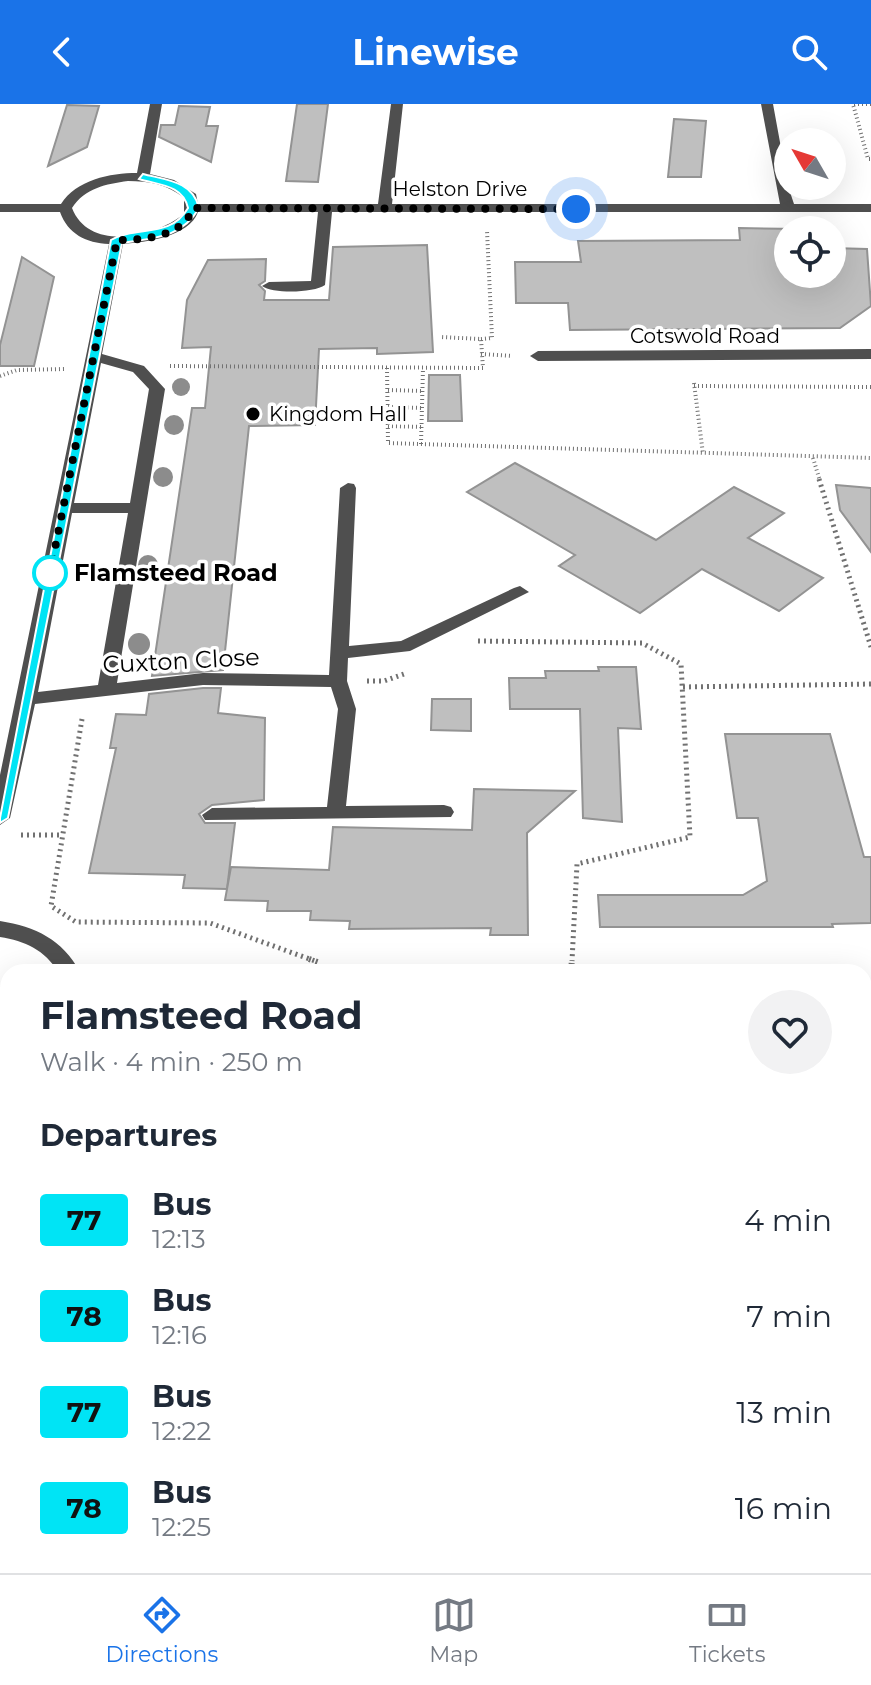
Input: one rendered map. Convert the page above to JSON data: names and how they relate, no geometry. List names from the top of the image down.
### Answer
{
  "streets": {
    "street": ["Helston Drive", "Cotswold Road", "Cuxton Close"]
  },
  "places": ["Kingdom Hall", "Flamsteed Road"],
  "lines": ["bus line 77"],
  "north": "top left",
  "page": {
    "header": "Linewise",
    "heading": [
      ["Flamsteed Road", "Walk · 4 min · 250 m"],
      "Departures"
    ],
    "list": [
      {
        "mark": "77",
        "name": "Bus",
        "note": "12:13",
        "value": "4 min"
      },
      {
        "mark": "78",
        "name": "Bus",
        "note": "12:16",
        "value": "7 min"
      },
      {
        "mark": "77",
        "name": "Bus",
        "note": "12:22",
        "value": "13 min"
      },
      {
        "mark": "78",
        "name": "Bus",
        "note": "12:25",
        "value": "16 min"
      }
    ],
    "tabs": ["Directions", "Map", "Tickets"]
  }
}
